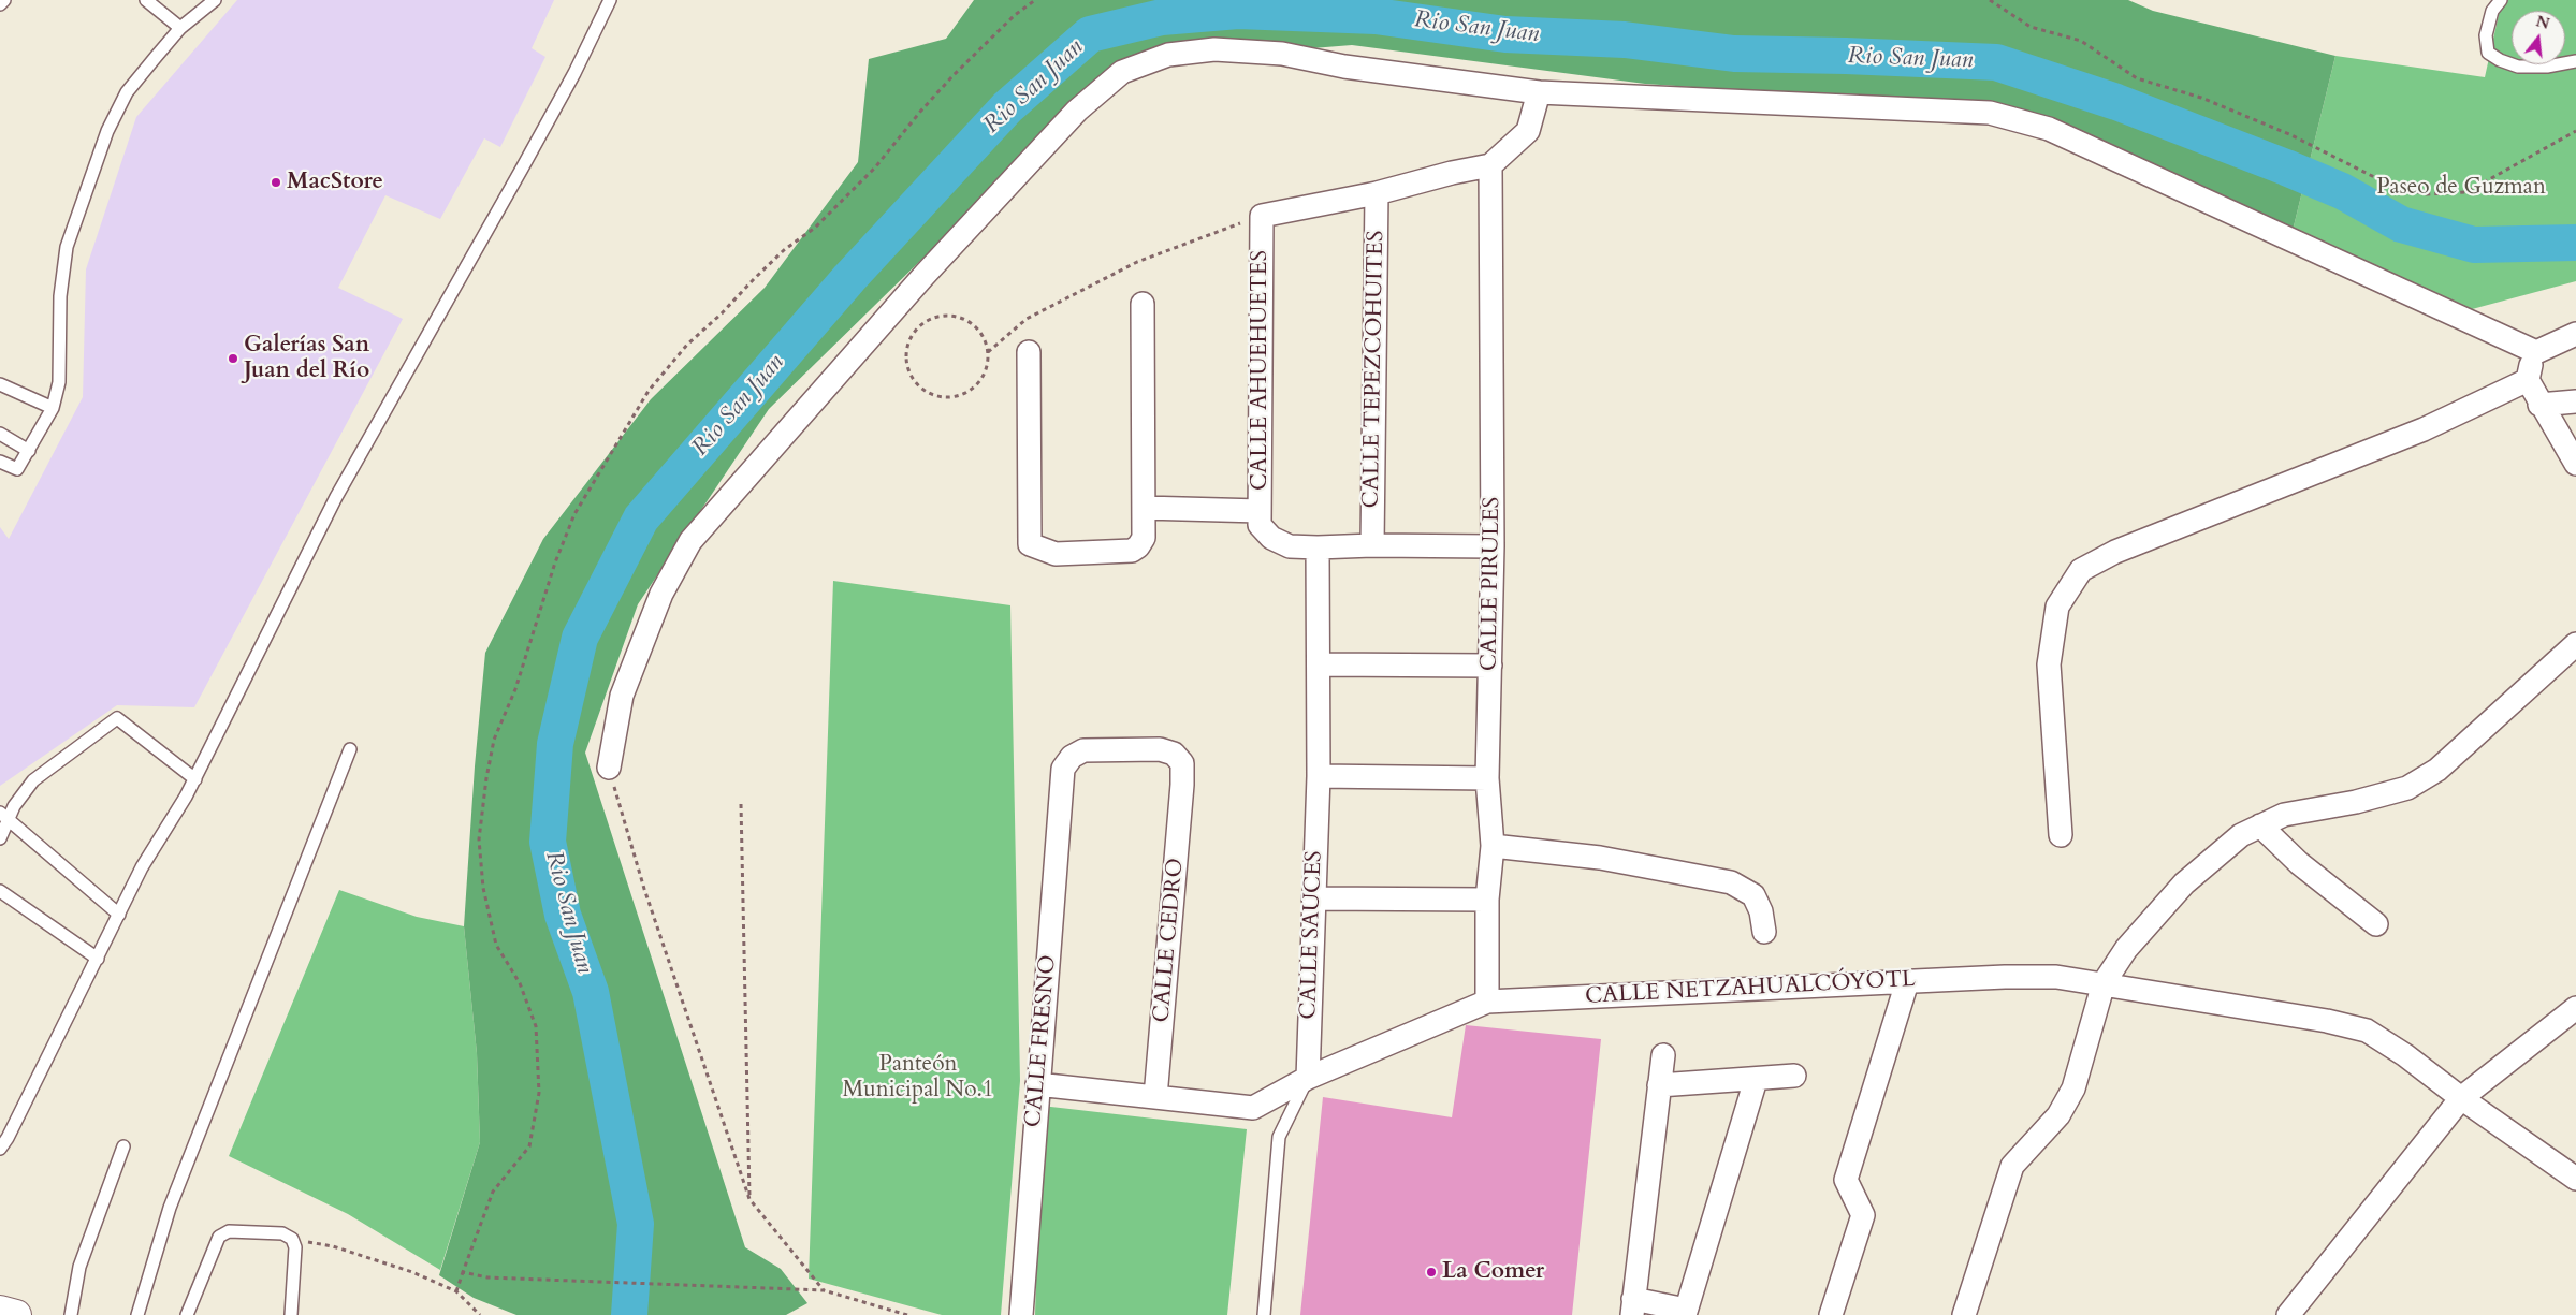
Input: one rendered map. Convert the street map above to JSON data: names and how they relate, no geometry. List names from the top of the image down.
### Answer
{
  "streets": {
    "street": [
      "CALLE TEPEZCOHUITES",
      "CALLE AHUEHUETES",
      "CALLE PIRULES",
      "CALLE SAUCES",
      "CALLE CEDRO",
      "CALLE NETZAHUALCÓYOTL",
      "CALLE FRESNO"
    ]
  },
  "crossings": [
    ["CALLE PIRULES", "CALLE NETZAHUALCÓYOTL"],
    ["CALLE SAUCES", "CALLE NETZAHUALCÓYOTL"],
    ["CALLE CEDRO", "CALLE NETZAHUALCÓYOTL"],
    ["CALLE CEDRO", "CALLE FRESNO"],
    ["CALLE NETZAHUALCÓYOTL", "CALLE FRESNO"]
  ],
  "water": ["Rio San Juan"],
  "parks": ["Paseo de Guzman", "Panteón Municipal No.1"],
  "places": ["MacStore", "Galerías San Juan del Río", "La Comer"],
  "north": "top"
}
